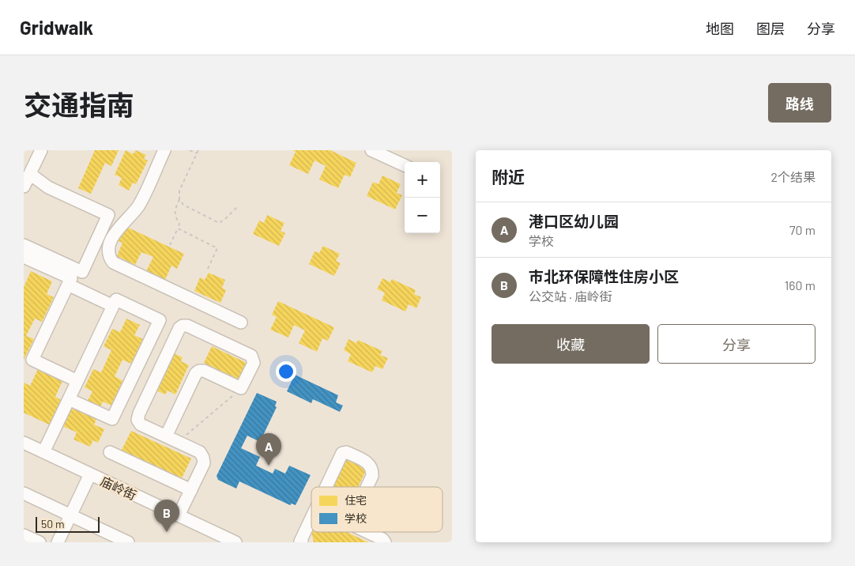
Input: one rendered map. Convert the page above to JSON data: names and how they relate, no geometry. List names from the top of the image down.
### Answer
{
  "streets": {
    "street": ["庙岭街"]
  },
  "legend": ["住宅", "学校"],
  "scale_bar": "50 m",
  "page": {
    "header": "Gridwalk",
    "nav": ["地图", "图层", "分享"],
    "title": "交通指南",
    "buttons": [
      "路线",
      ["收藏", "分享"]
    ],
    "heading": ["附近", "2个结果"],
    "map_buttons": ["+", "−"],
    "list": [
      {
        "mark": "A",
        "name": "港口区幼儿园",
        "note": "学校",
        "value": "70 m"
      },
      {
        "mark": "B",
        "name": "巿北环保障性住房小区",
        "note": "公交站 · 庙岭街",
        "value": "160 m"
      }
    ],
    "pins": ["A", "B"],
    "scale": "50 m"
  }
}
